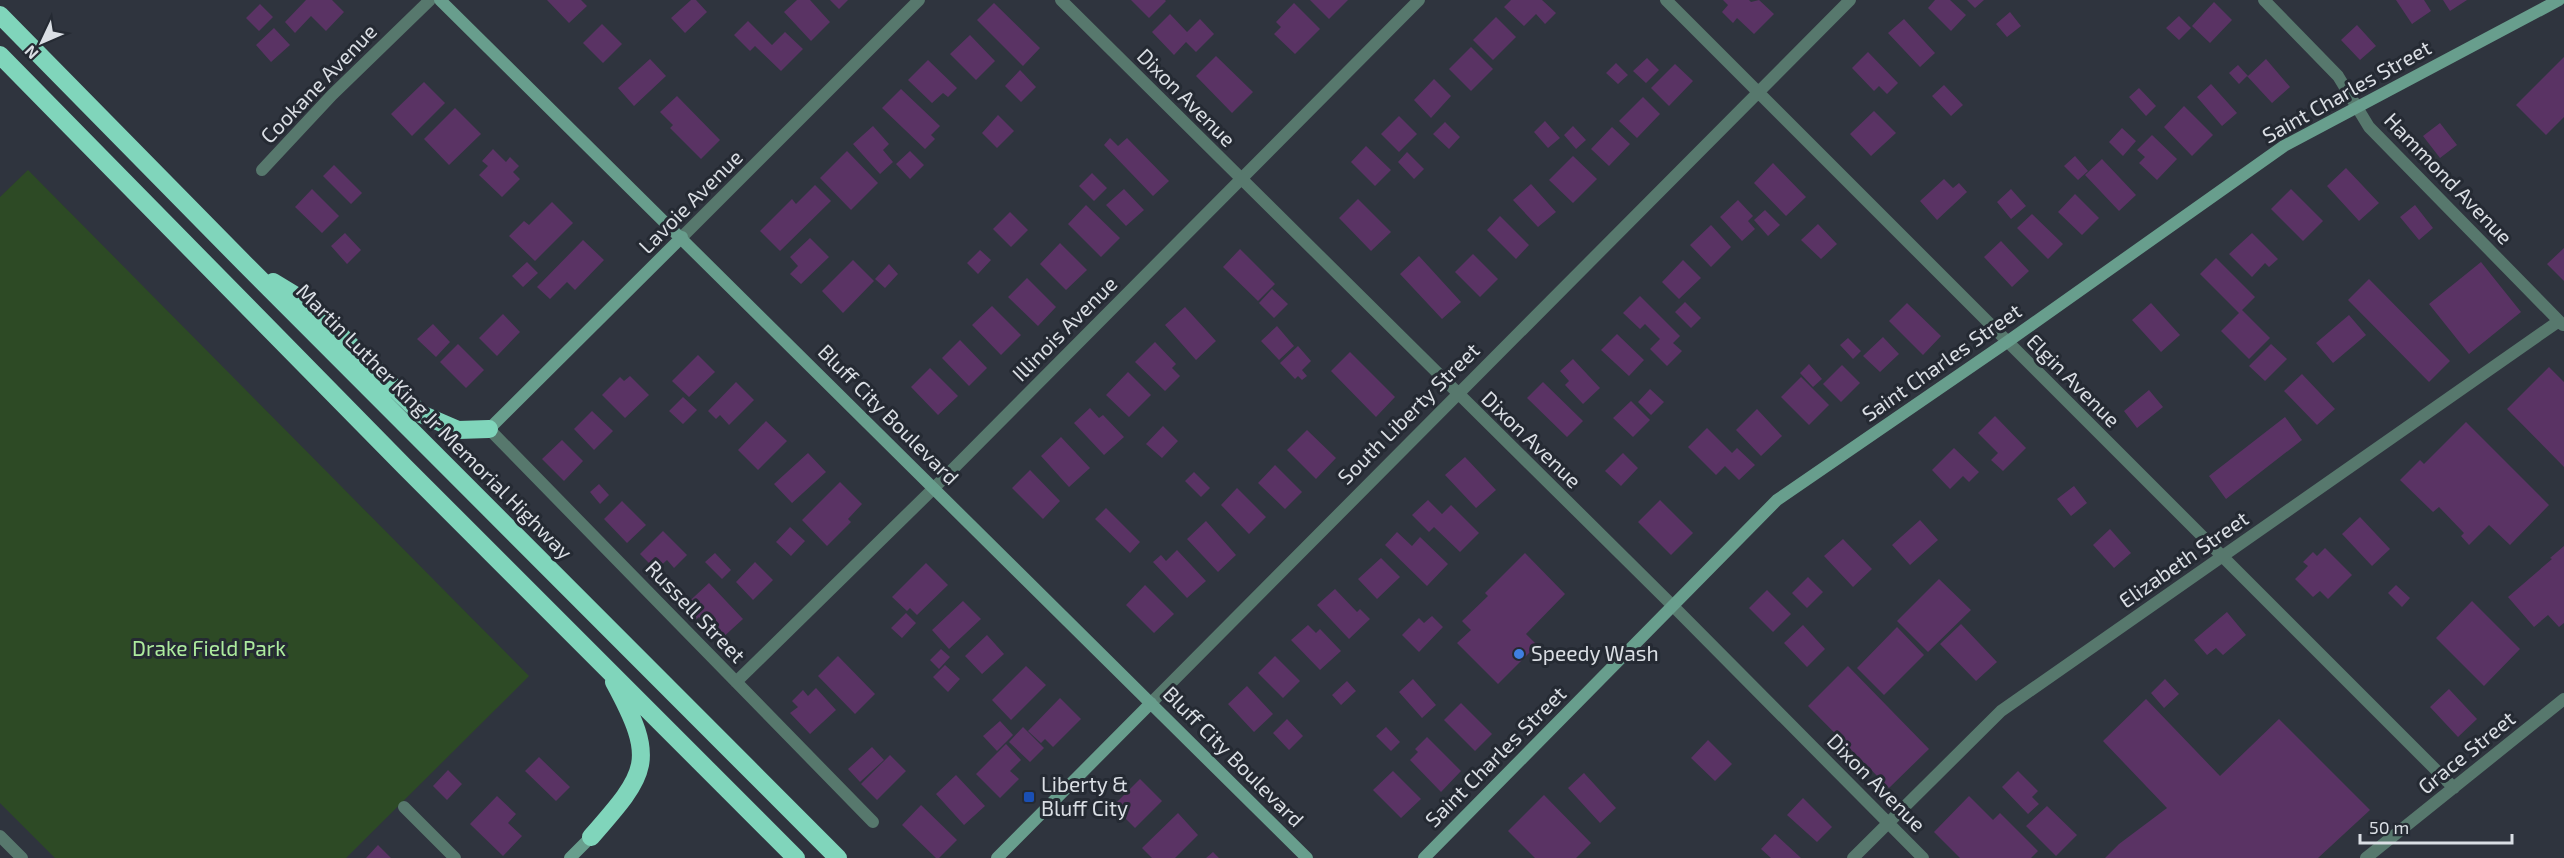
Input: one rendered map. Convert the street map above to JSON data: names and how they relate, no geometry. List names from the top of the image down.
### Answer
{
  "streets": {
    "highway": ["Martin Luther King Jr Memorial Highway"],
    "main road": [
      "Saint Charles Street",
      "Lavoie Avenue",
      "South Liberty Street",
      "Bluff City Boulevard"
    ],
    "street": [
      "Cookane Avenue",
      "Dixon Avenue",
      "Hammond Avenue",
      "Illinois Avenue",
      "Elgin Avenue",
      "Elizabeth Street",
      "Russell Street",
      "Grace Street"
    ]
  },
  "crossings": [
    ["Saint Charles Street", "Dixon Avenue"],
    ["Saint Charles Street", "Hammond Avenue"],
    ["Saint Charles Street", "Elgin Avenue"],
    ["Dixon Avenue", "Illinois Avenue"],
    ["Dixon Avenue", "South Liberty Street"],
    ["Dixon Avenue", "Elizabeth Street"],
    ["Hammond Avenue", "Elizabeth Street"],
    ["Lavoie Avenue", "Bluff City Boulevard"],
    ["Lavoie Avenue", "Russell Street"],
    ["Illinois Avenue", "Bluff City Boulevard"],
    ["Illinois Avenue", "Russell Street"],
    ["Elgin Avenue", "South Liberty Street"],
    ["Elgin Avenue", "Elizabeth Street"],
    ["Elgin Avenue", "Grace Street"],
    ["South Liberty Street", "Bluff City Boulevard"]
  ],
  "parks": ["Drake Field Park"],
  "places": {
    "other": ["Speedy Wash"],
    "transit": ["Liberty & Bluff City"]
  },
  "scale_bar": "50 m",
  "north": "bottom left"
}
